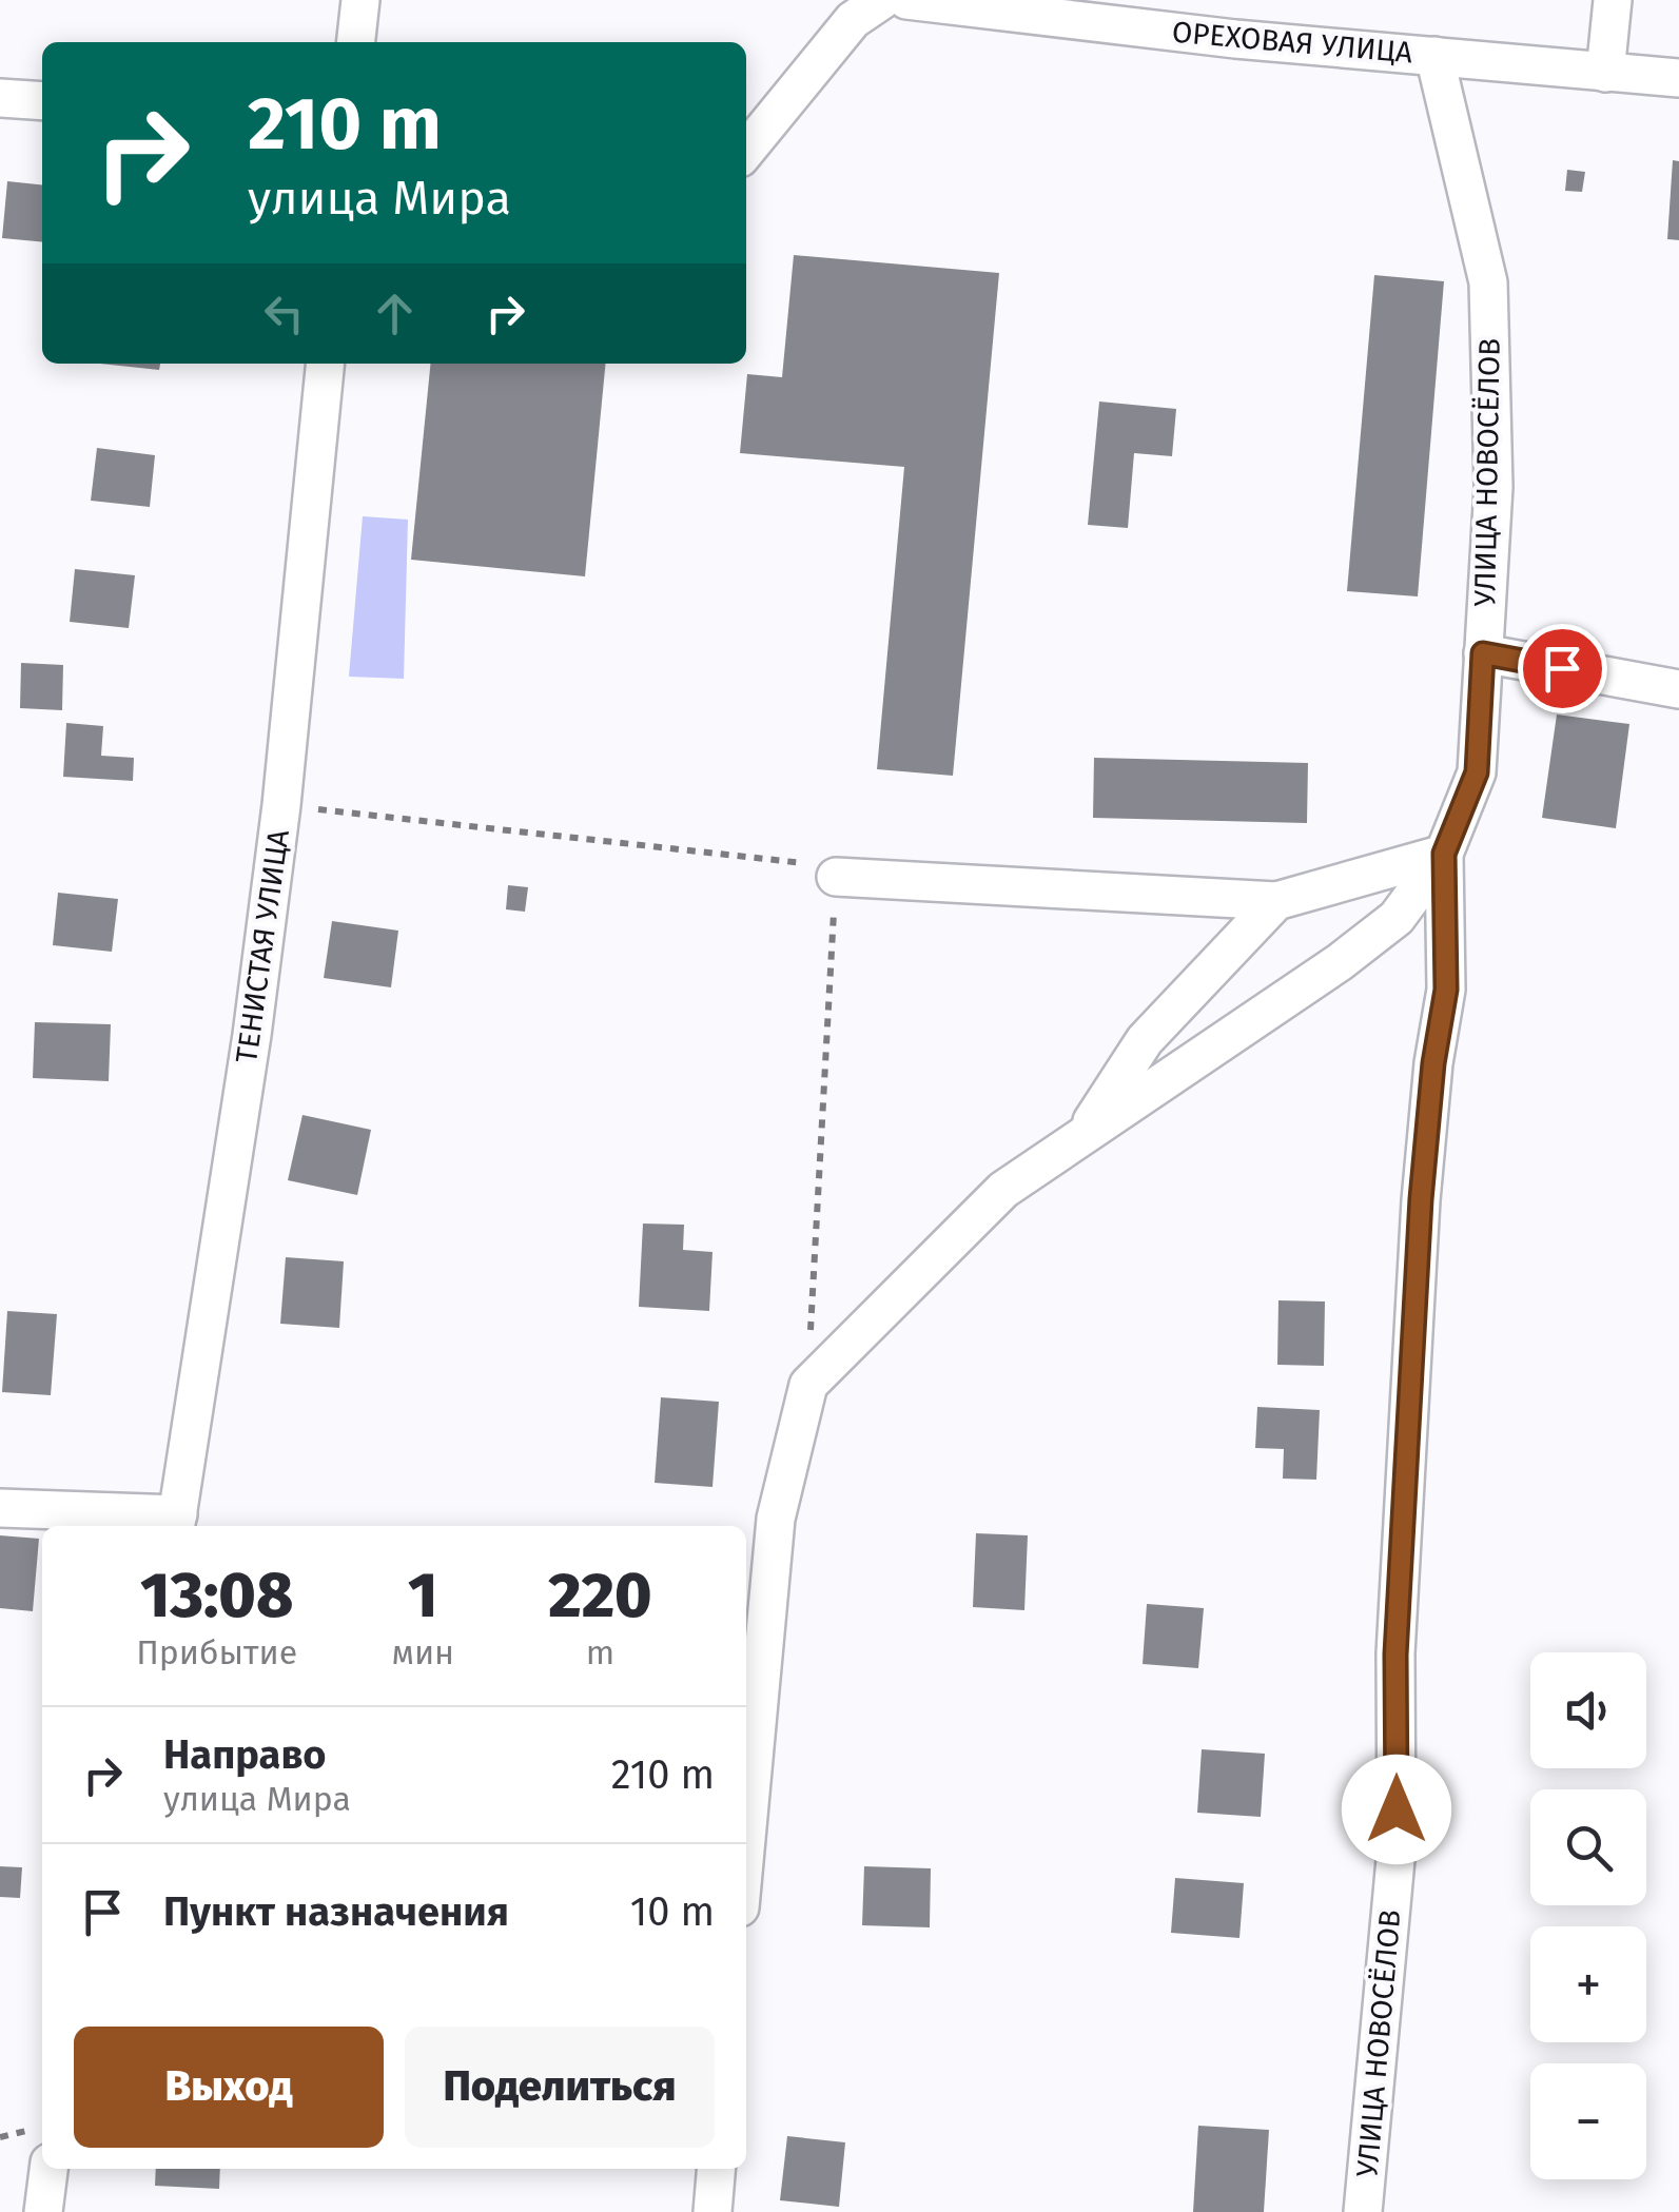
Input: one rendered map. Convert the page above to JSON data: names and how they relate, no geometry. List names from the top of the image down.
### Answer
{
  "streets": {
    "street": ["ОРЕХОВАЯ УЛИЦА", "УЛИЦА НОВОСЁЛОВ", "ТЕНИСТАЯ УЛИЦА"]
  },
  "crossings": [
    ["ОРЕХОВАЯ УЛИЦА", "УЛИЦА НОВОСЁЛОВ"]
  ],
  "page": {
    "turn": ["210 m", "улица Мира"],
    "eta": [
      "13:08",
      "Прибытие",
      "1",
      "мин",
      "220",
      "m"
    ],
    "map_buttons": ["+", "−"],
    "list": [
      {
        "name": "Направо",
        "note": "улица Мира",
        "value": "210 m"
      },
      {
        "name": "Пункт назначения",
        "value": "10 m"
      }
    ],
    "buttons": ["Выход", "Поделиться"]
  }
}
